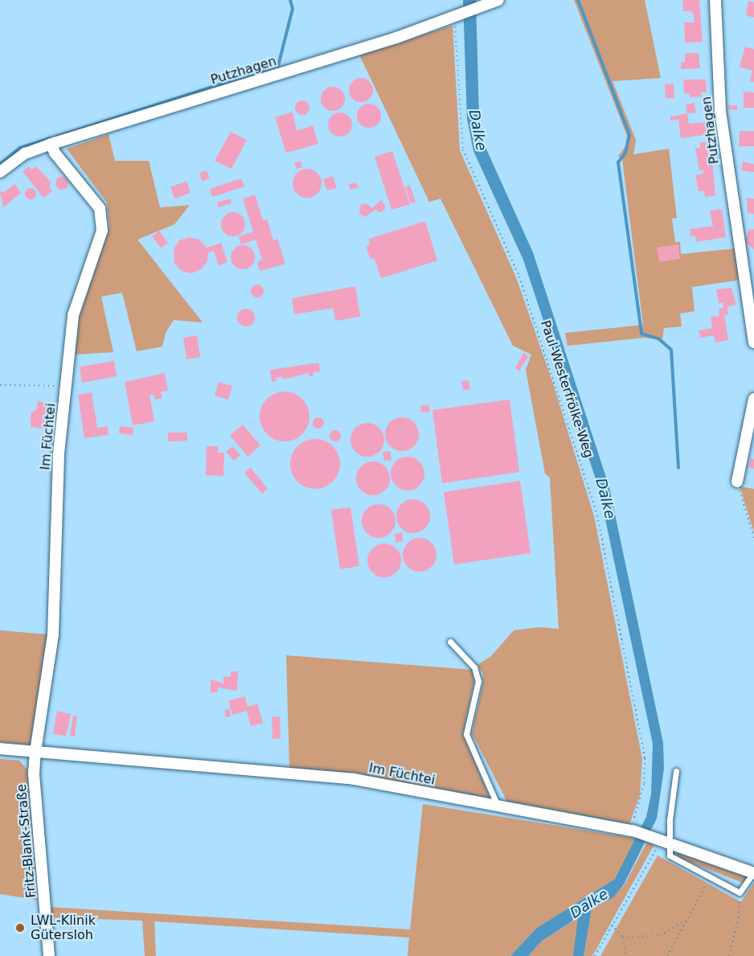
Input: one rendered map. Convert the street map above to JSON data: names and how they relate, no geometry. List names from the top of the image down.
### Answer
{
  "streets": {
    "street": ["Putzhagen", "Im Füchtei", "Fritz-Blank-Straße"],
    "path": ["Paul-Westerfrölke-Weg"]
  },
  "crossings": [
    ["Putzhagen", "Paul-Westerfrölke-Weg"],
    ["Putzhagen", "Im Füchtei"],
    ["Paul-Westerfrölke-Weg", "Im Füchtei"],
    ["Im Füchtei", "Fritz-Blank-Straße"]
  ],
  "water": ["Dalke"],
  "places": ["LWL-Klinik Gütersloh"]
}
